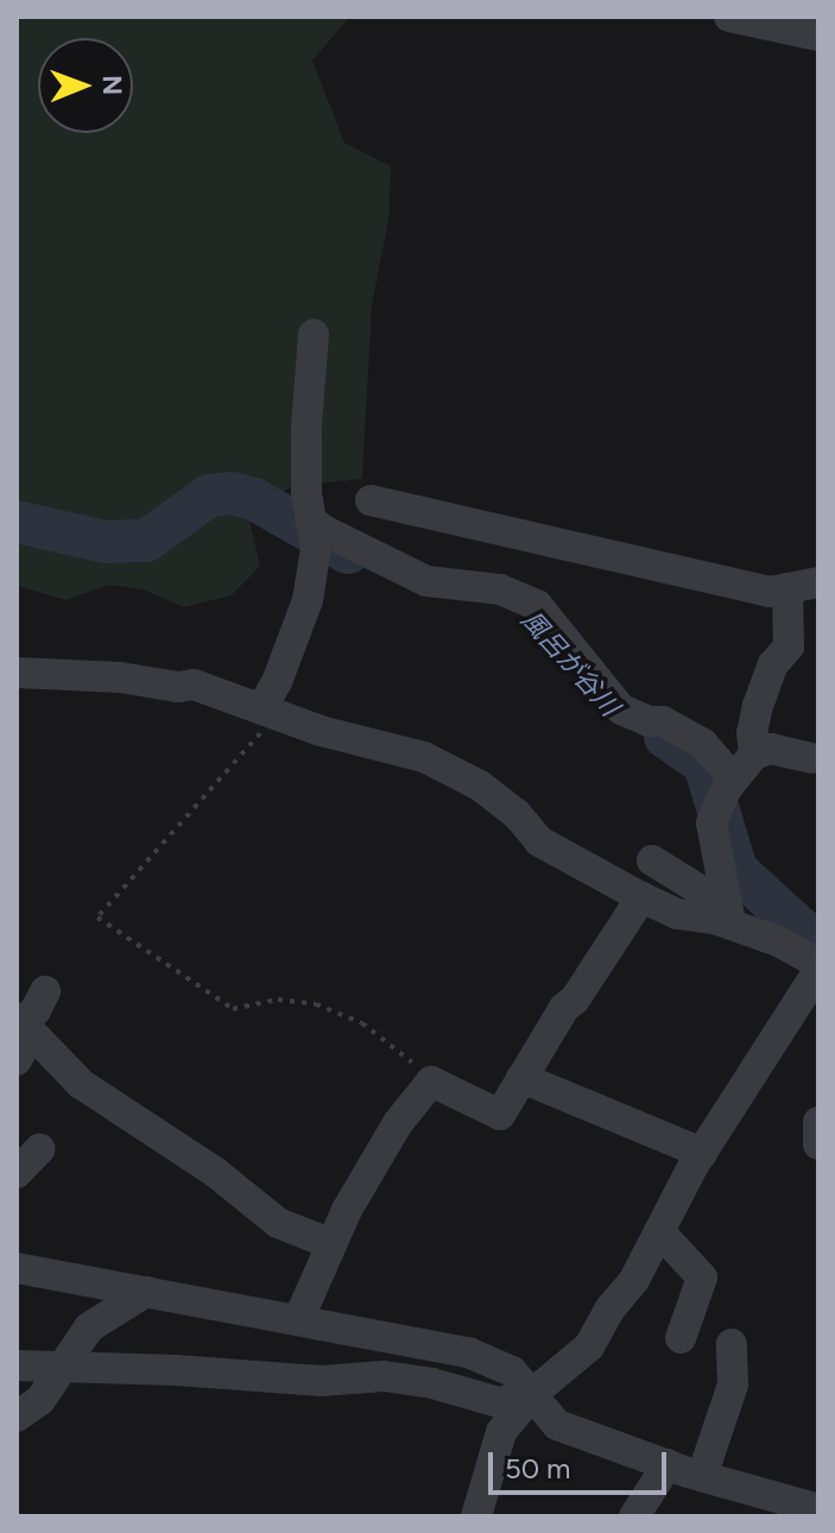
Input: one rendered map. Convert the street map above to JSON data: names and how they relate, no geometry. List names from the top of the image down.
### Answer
{
  "water": ["風呂が谷川"],
  "scale_bar": "50 m",
  "north": "right"
}
